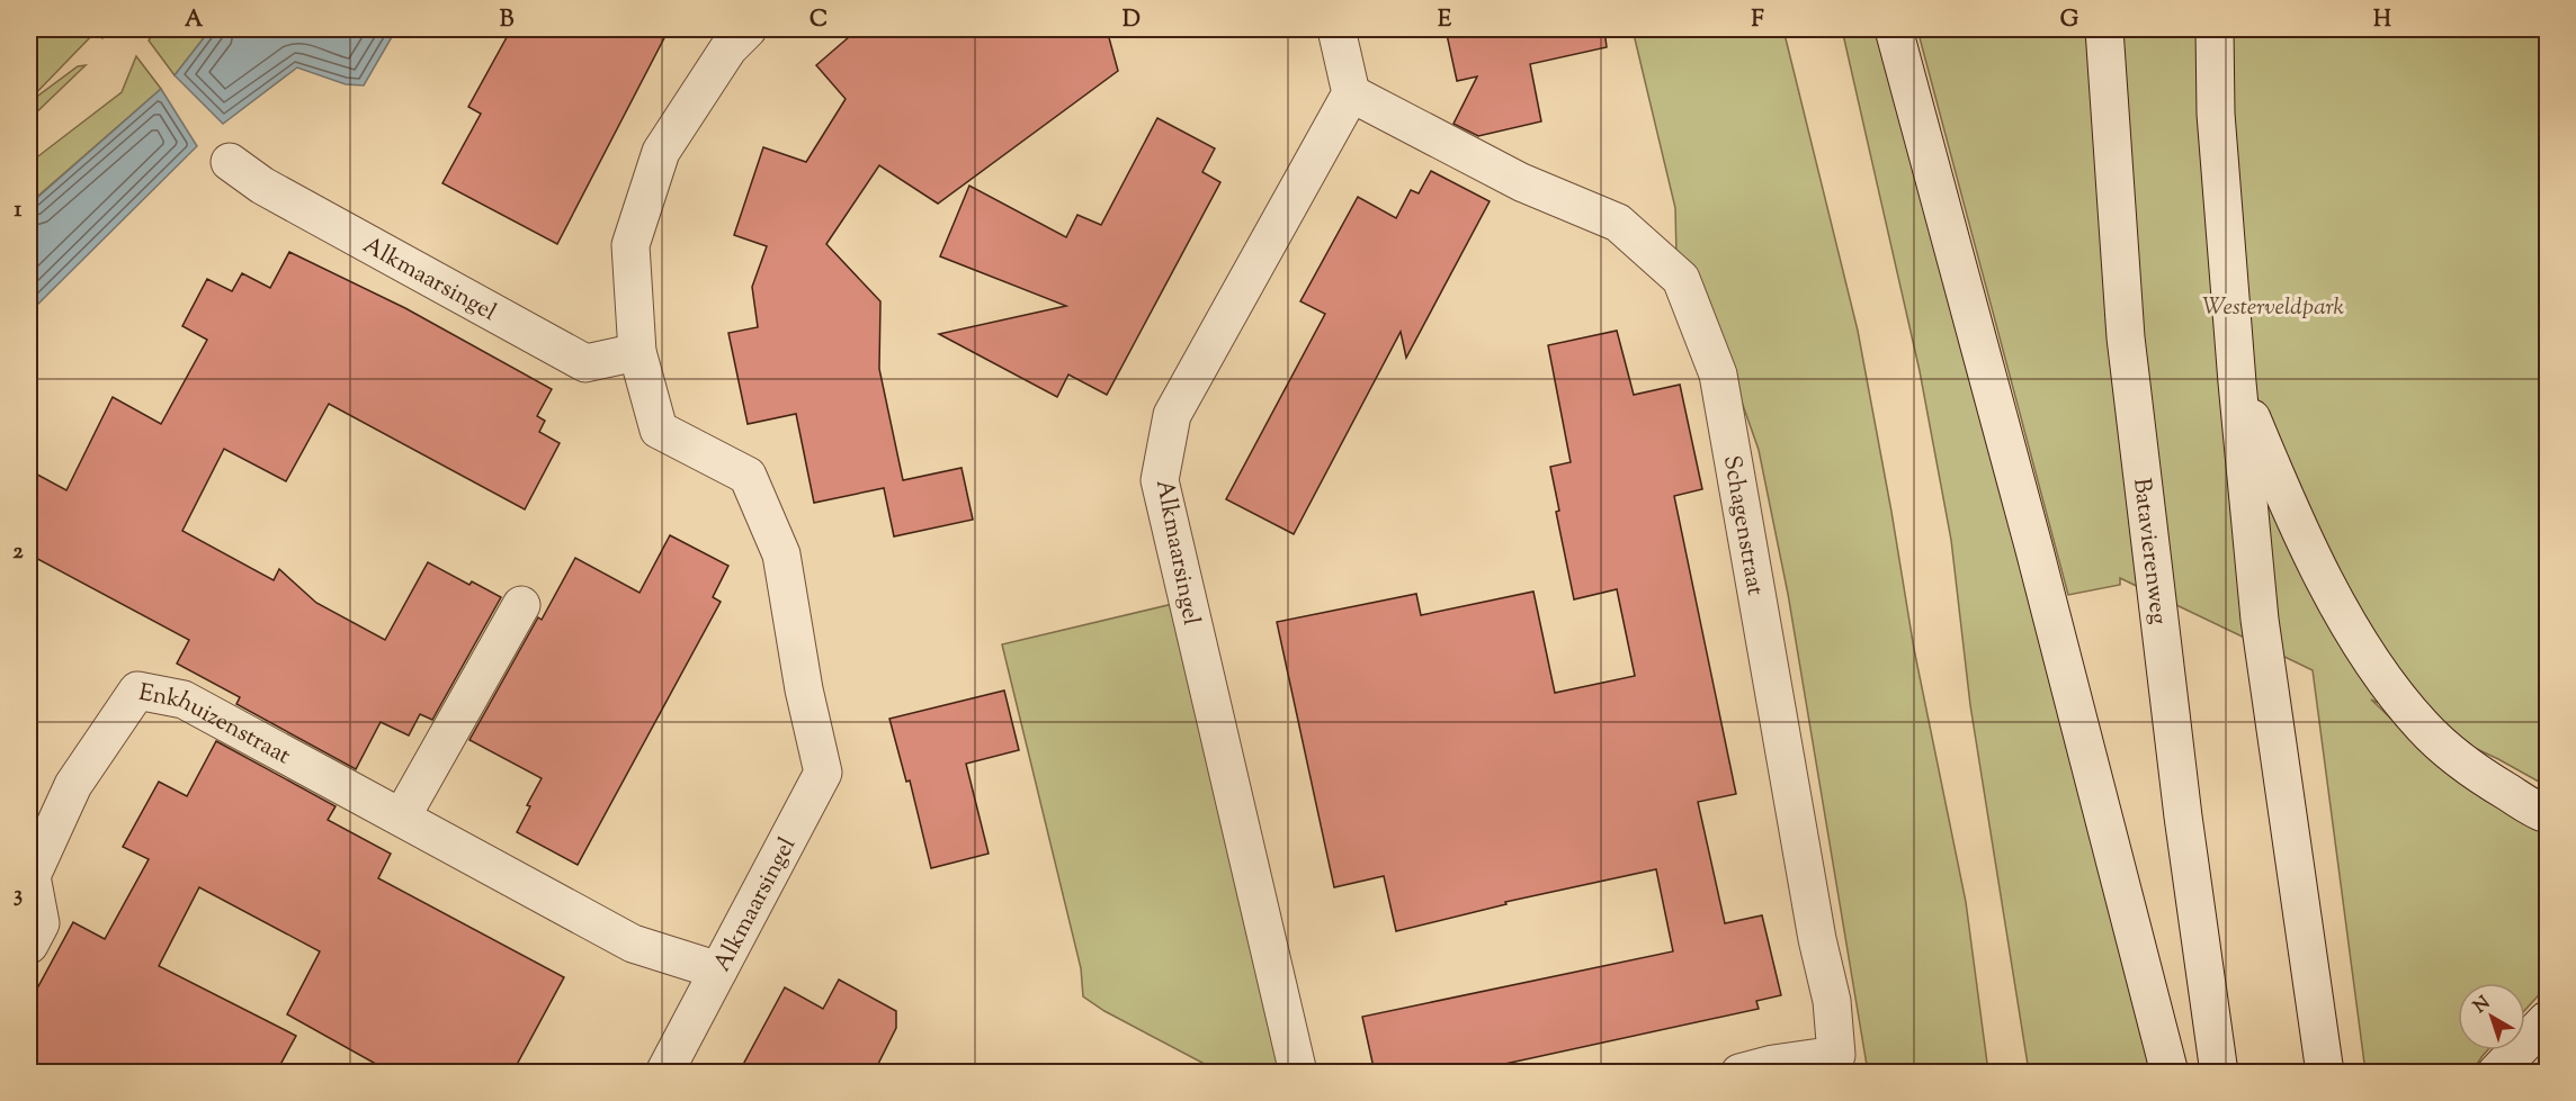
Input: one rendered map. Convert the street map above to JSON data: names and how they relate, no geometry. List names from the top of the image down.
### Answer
{
  "streets": {
    "street": [
      "Alkmaarsingel",
      "Schagenstraat",
      "Batavierenweg",
      "Enkhuizenstraat"
    ]
  },
  "crossings": [
    ["Alkmaarsingel", "Schagenstraat"],
    ["Alkmaarsingel", "Enkhuizenstraat"]
  ],
  "parks": ["Westerveldpark"],
  "north": "top left",
  "grid": {
    "columns": [
      "A",
      "B",
      "C",
      "D",
      "E",
      "F",
      "G",
      "H"
    ],
    "rows": ["1", "2", "3"]
  }
}
